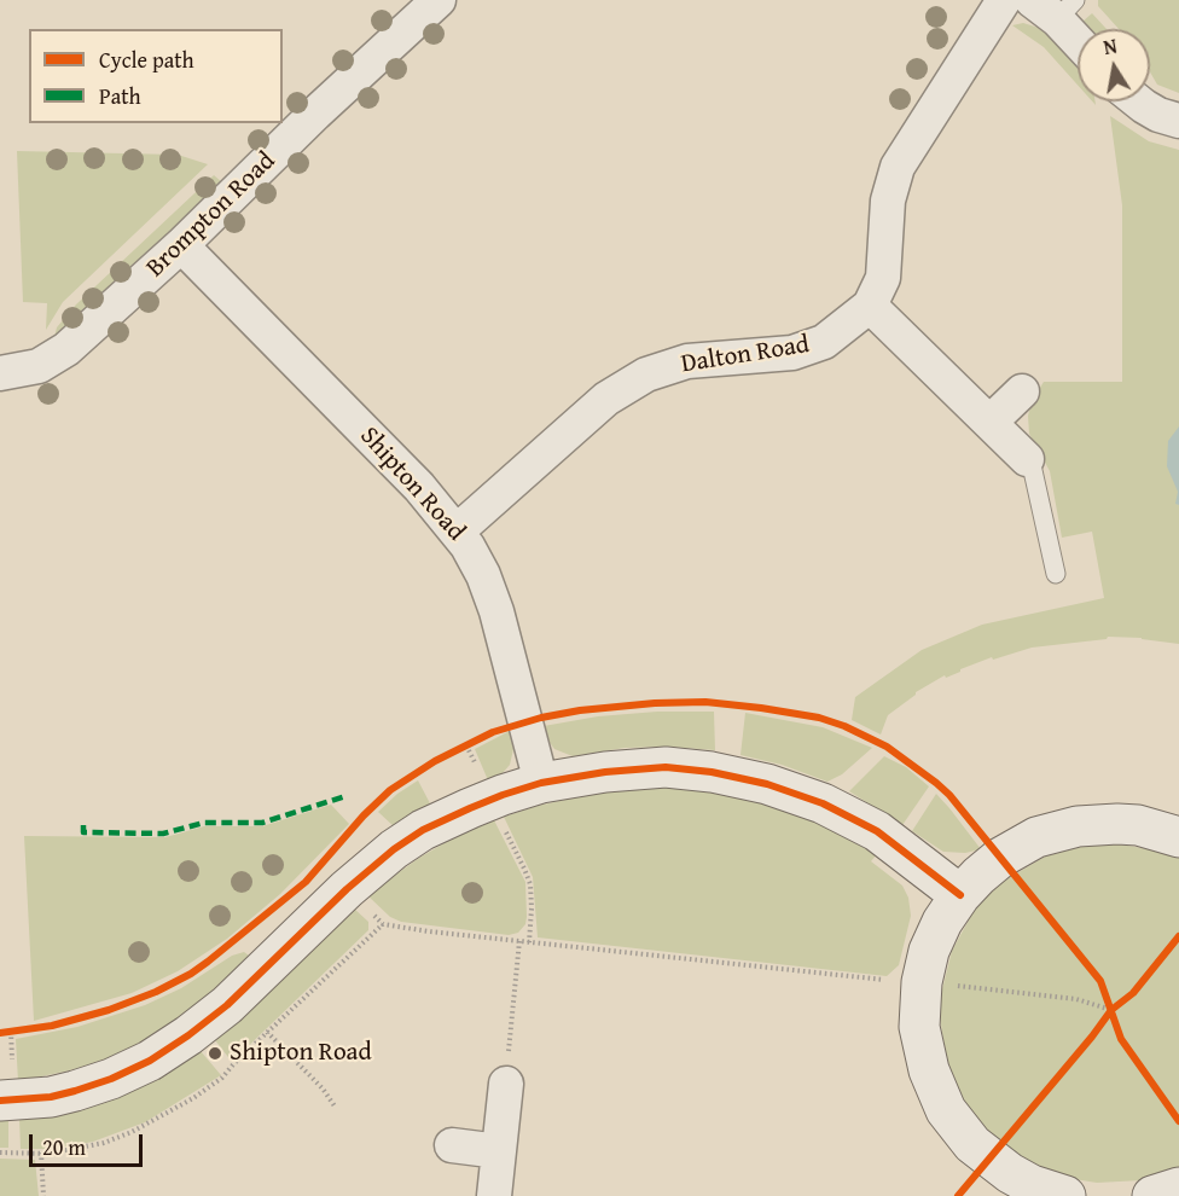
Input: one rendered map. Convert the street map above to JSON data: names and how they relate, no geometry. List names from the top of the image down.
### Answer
{
  "streets": {
    "street": ["Brompton Road", "Dalton Road", "Shipton Road"]
  },
  "crossings": [
    ["Brompton Road", "Shipton Road"],
    ["Dalton Road", "Shipton Road"]
  ],
  "places": ["Shipton Road"],
  "legend": ["Cycle path", "Path"],
  "scale_bar": "20 m",
  "north": "top"
}
